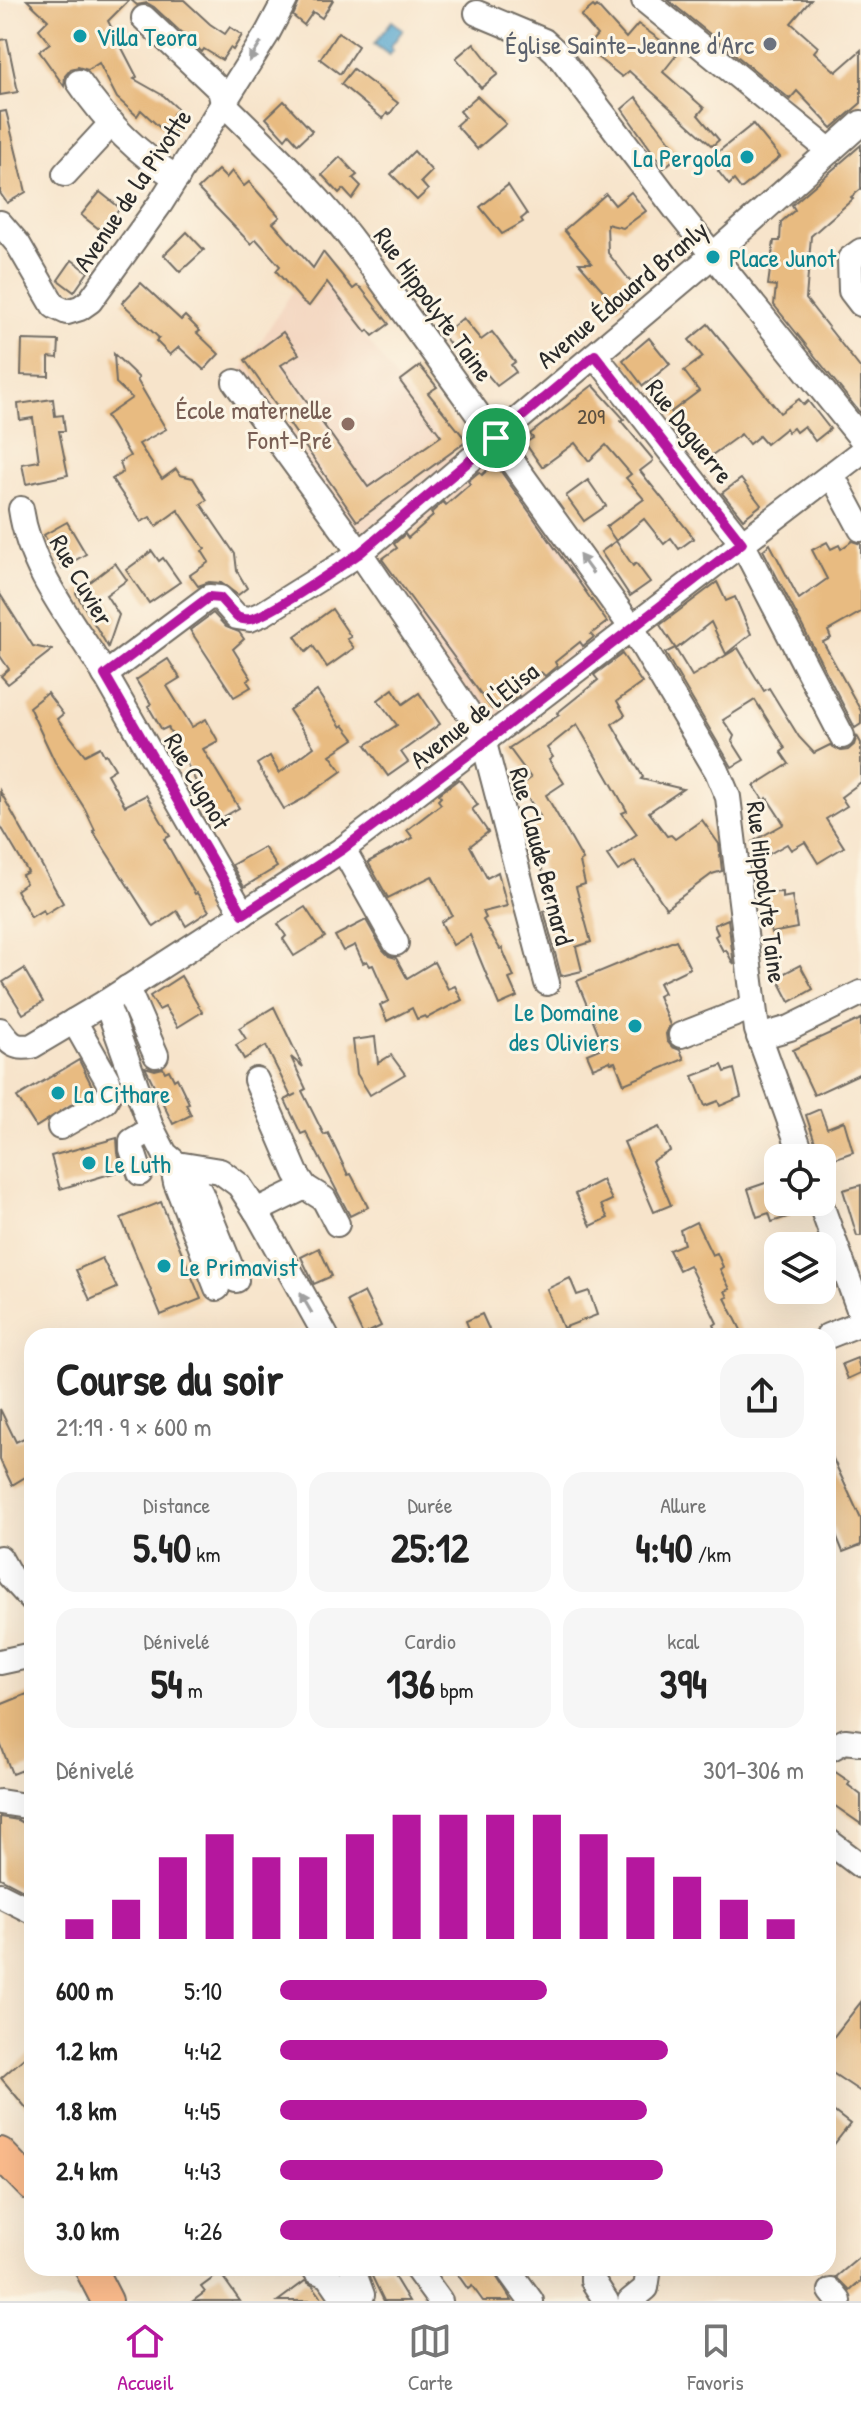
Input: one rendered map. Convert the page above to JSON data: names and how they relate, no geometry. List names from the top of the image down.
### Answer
{
  "streets": {
    "street": [
      "Avenue de la Pivotte",
      "Avenue Édouard Branly",
      "Rue Hippolyte Taine",
      "Rue Daguerre",
      "Rue Cuvier",
      "Avenue de l'Elisa",
      "Rue Cugnot",
      "Rue Claude Bernard"
    ]
  },
  "crossings": [
    ["Avenue de la Pivotte", "Rue Hippolyte Taine"],
    ["Avenue Édouard Branly", "Rue Hippolyte Taine"],
    ["Avenue Édouard Branly", "Rue Daguerre"],
    ["Avenue Édouard Branly", "Rue Cuvier"],
    ["Avenue Édouard Branly", "Rue Cugnot"],
    ["Avenue Édouard Branly", "Rue Claude Bernard"],
    ["Rue Hippolyte Taine", "Avenue de l'Elisa"],
    ["Rue Daguerre", "Avenue de l'Elisa"],
    ["Rue Cuvier", "Rue Cugnot"],
    ["Avenue de l'Elisa", "Rue Cugnot"],
    ["Avenue de l'Elisa", "Rue Claude Bernard"]
  ],
  "places": [
    "Villa Teora",
    "Église Sainte-Jeanne d'Arc",
    "La Pergola",
    "Place Junot",
    "École maternelle Font-Pré",
    "Le Domaine des Oliviers",
    "La Cithare",
    "Le Luth",
    "Le Primavist"
  ],
  "house_numbers": ["209"],
  "page": {
    "heading": ["Course du soir", "21:19 · 9 × 600 m"],
    "stats": [
      ["Distance", "5.40 km"],
      ["Durée", "25:12"],
      ["Allure", "4:40 /km"],
      ["Dénivelé", "54 m"],
      ["Cardio", "136 bpm"],
      ["kcal", "394"]
    ],
    "chart": ["Dénivelé", "301–306 m"],
    "list": [
      {
        "name": "600 m",
        "note": "5:10"
      },
      {
        "name": "1.2 km",
        "note": "4:42"
      },
      {
        "name": "1.8 km",
        "note": "4:45"
      },
      {
        "name": "2.4 km",
        "note": "4:43"
      },
      {
        "name": "3.0 km",
        "note": "4:26"
      }
    ],
    "tabs": ["Accueil", "Carte", "Favoris"]
  }
}
